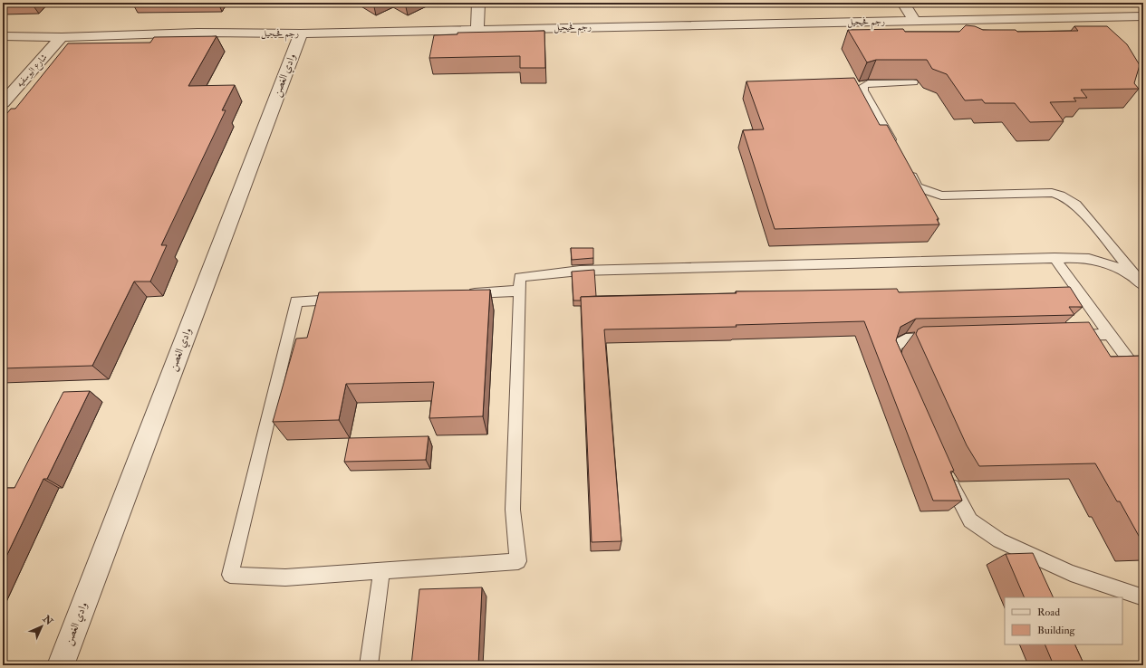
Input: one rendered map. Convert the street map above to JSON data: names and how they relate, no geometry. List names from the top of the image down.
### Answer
{
  "streets": {
    "street": ["رجم فحيحيل", "شارع اليوسفيه", "وادي الغصن"]
  },
  "crossings": [
    ["رجم فحيحيل", "شارع اليوسفيه"],
    ["رجم فحيحيل", "وادي الغصن"]
  ],
  "legend": ["Road", "Building"],
  "north": "top right"
}
